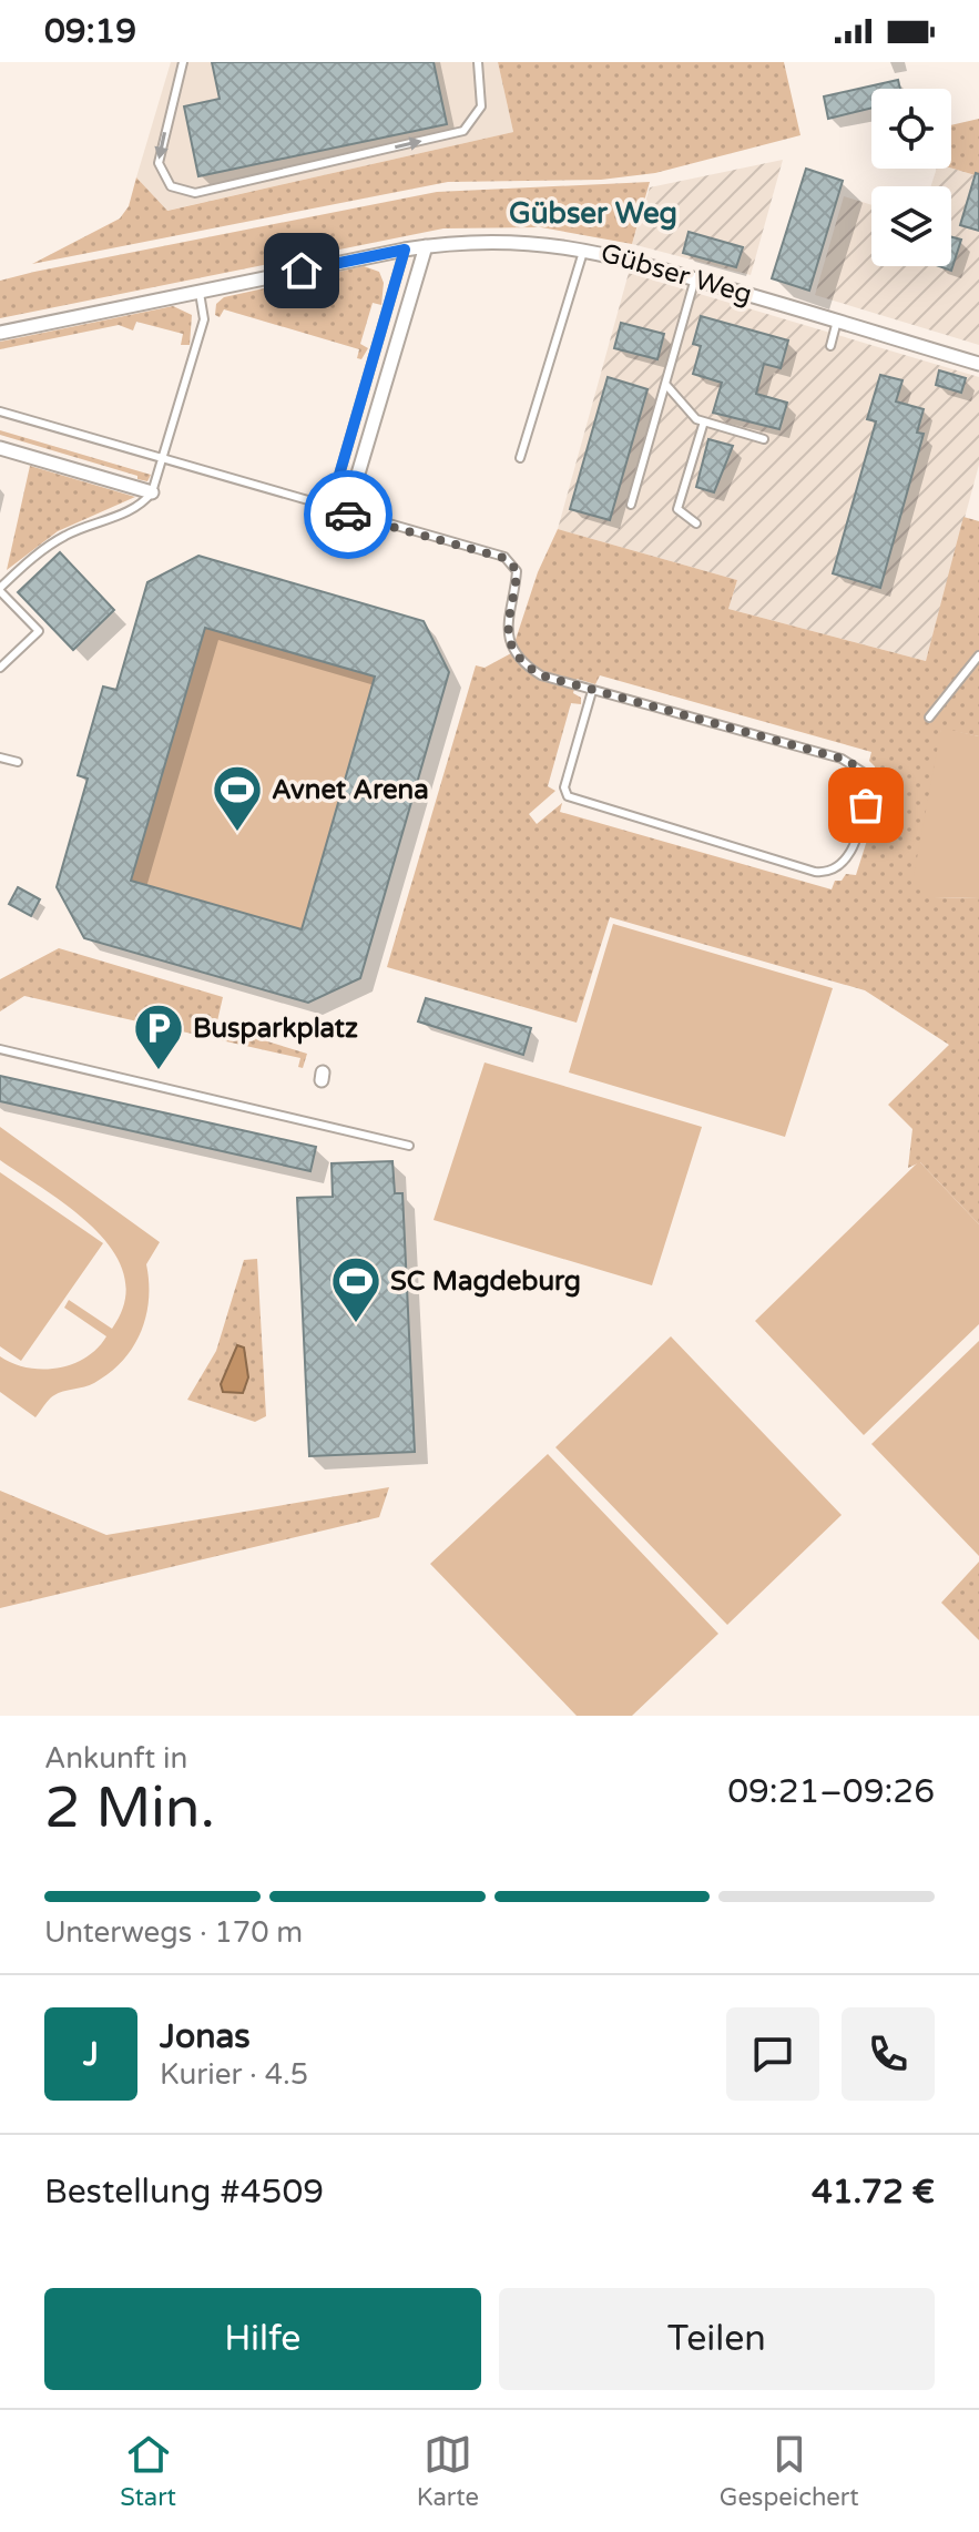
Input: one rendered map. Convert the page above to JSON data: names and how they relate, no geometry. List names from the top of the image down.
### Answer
{
  "streets": {
    "street": ["Gübser Weg"]
  },
  "districts": ["Gübser Weg"],
  "places": {
    "sports": ["Avnet Arena", "SC Magdeburg"],
    "parking": ["Busparkplatz"]
  },
  "page": {
    "status": "09:19",
    "heading": ["2 Min.", "Ankunft in", "09:21–09:26"],
    "panel": [
      "Jonas",
      "Kurier · 4.5",
      "Bestellung #4509",
      "41.72 €"
    ],
    "bar": "Unterwegs · 170 m",
    "round": "J",
    "buttons": ["Hilfe", "Teilen"],
    "tabs": ["Start", "Karte", "Gespeichert"]
  }
}
